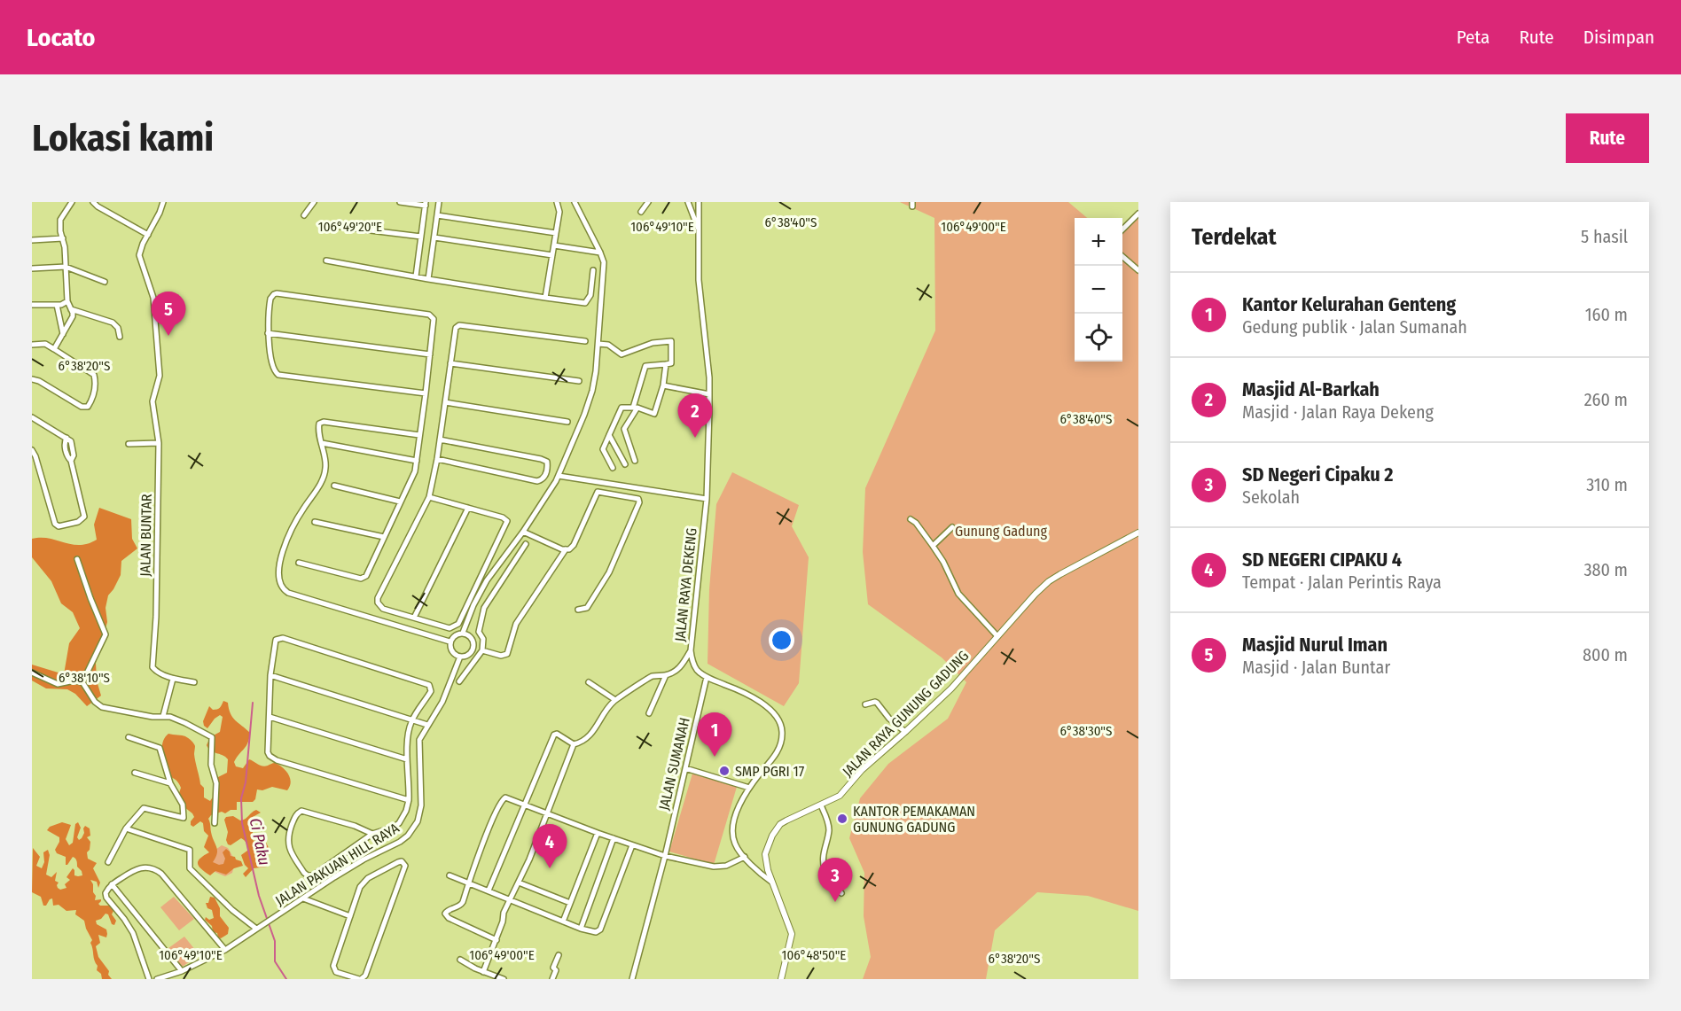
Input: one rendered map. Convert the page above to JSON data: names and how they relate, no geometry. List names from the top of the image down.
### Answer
{
  "streets": {
    "street": [
      "JALAN BUNTAR",
      "JALAN RAYA DEKENG",
      "JALAN RAYA GUNUNG GADUNG",
      "JALAN SUMANAH",
      "JALAN PAKUAN HILL RAYA"
    ]
  },
  "crossings": [
    ["JALAN RAYA DEKENG", "JALAN SUMANAH"]
  ],
  "water": ["Ci Paku"],
  "parks": ["Gunung Gadung"],
  "places": ["SMP PGRI 17", "KANTOR PEMAKAMAN GUNUNG GADUNG"],
  "page": {
    "header": "Locato",
    "nav": ["Peta", "Rute", "Disimpan"],
    "buttons": "Rute",
    "title": "Lokasi kami",
    "heading": ["Terdekat", "5 hasil"],
    "map_buttons": ["+", "−"],
    "list": [
      {
        "mark": "1",
        "name": "Kantor Kelurahan Genteng",
        "note": "Gedung publik · Jalan Sumanah",
        "value": "160 m"
      },
      {
        "mark": "2",
        "name": "Masjid Al-Barkah",
        "note": "Masjid · Jalan Raya Dekeng",
        "value": "260 m"
      },
      {
        "mark": "3",
        "name": "SD Negeri Cipaku 2",
        "note": "Sekolah",
        "value": "310 m"
      },
      {
        "mark": "4",
        "name": "SD NEGERI CIPAKU 4",
        "note": "Tempat · Jalan Perintis Raya",
        "value": "380 m"
      },
      {
        "mark": "5",
        "name": "Masjid Nurul Iman",
        "note": "Masjid · Jalan Buntar",
        "value": "800 m"
      }
    ],
    "pins": [
      "5",
      "2",
      "1",
      "4",
      "3"
    ]
  },
  "coordinates": [
    "6°38'40\"S",
    "106°49'20\"E",
    "106°49'10\"E",
    "106°49'00\"E",
    "6°38'20\"S",
    "6°38'10\"S",
    "6°38'30\"S",
    "106°48'50\"E"
  ]
}
